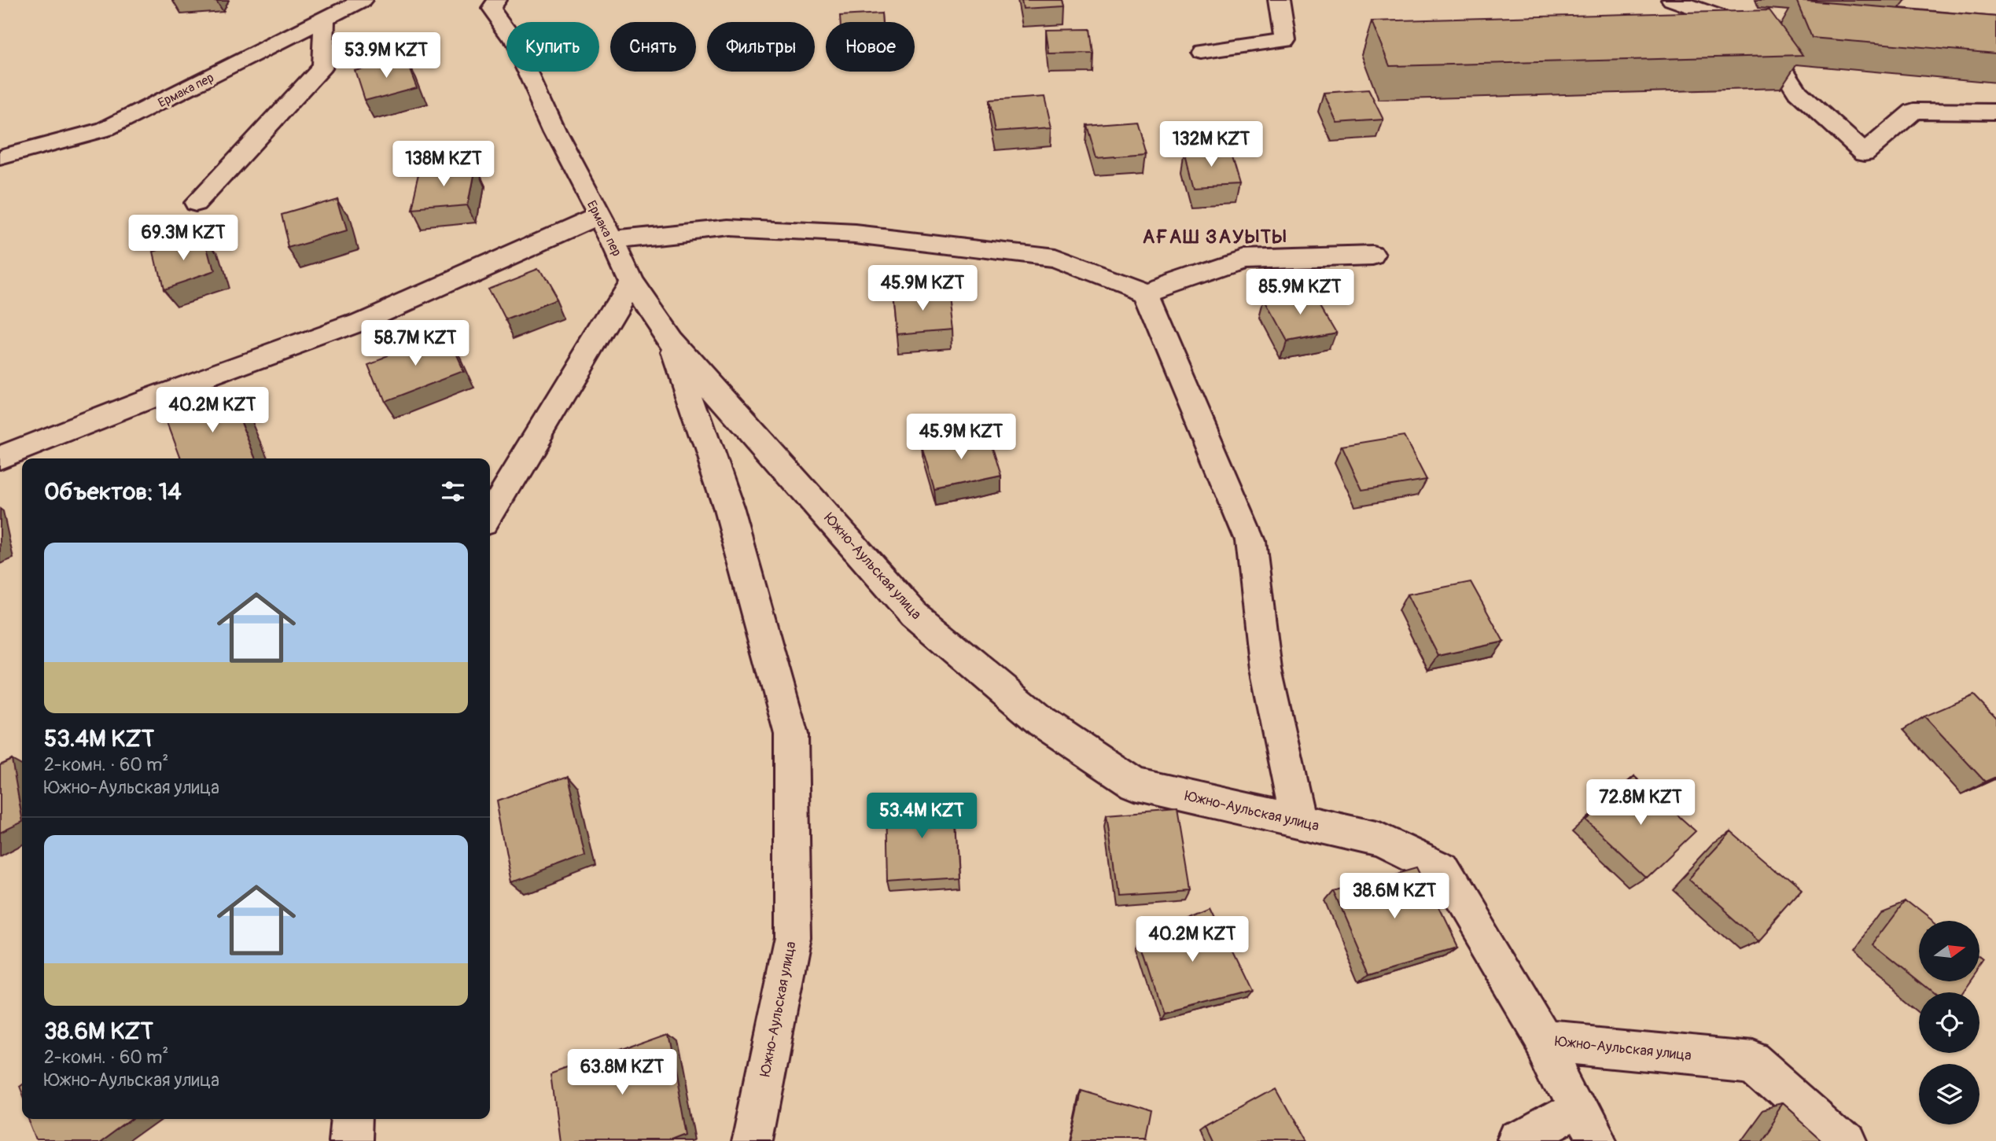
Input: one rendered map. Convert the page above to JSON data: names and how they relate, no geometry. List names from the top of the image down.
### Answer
{
  "streets": {
    "street": ["Ермака пер", "Южно-Аульская улица"]
  },
  "crossings": [
    ["Ермака пер", "Южно-Аульская улица"]
  ],
  "districts": ["АҒАШ ЗАУЫТЫ"],
  "north": "right",
  "page": {
    "chip": [
      "Купить",
      "Снять",
      "Фильтры",
      "Новое"
    ],
    "price": [
      "53.9M KZT",
      "132M KZT",
      "138M KZT",
      "69.3M KZT",
      "45.9M KZT",
      "85.9M KZT",
      "58.7M KZT",
      "40.2M KZT",
      "45.9M KZT",
      "72.8M KZT",
      "53.4M KZT",
      "38.6M KZT",
      "40.2M KZT",
      "63.8M KZT"
    ],
    "heading": "Объектов: 14",
    "list": [
      {
        "name": "53.4M KZT",
        "note": "2-комн. · 60 m² · Южно-Аульская улица"
      },
      {
        "name": "38.6M KZT",
        "note": "2-комн. · 60 m² · Южно-Аульская улица"
      }
    ]
  }
}
